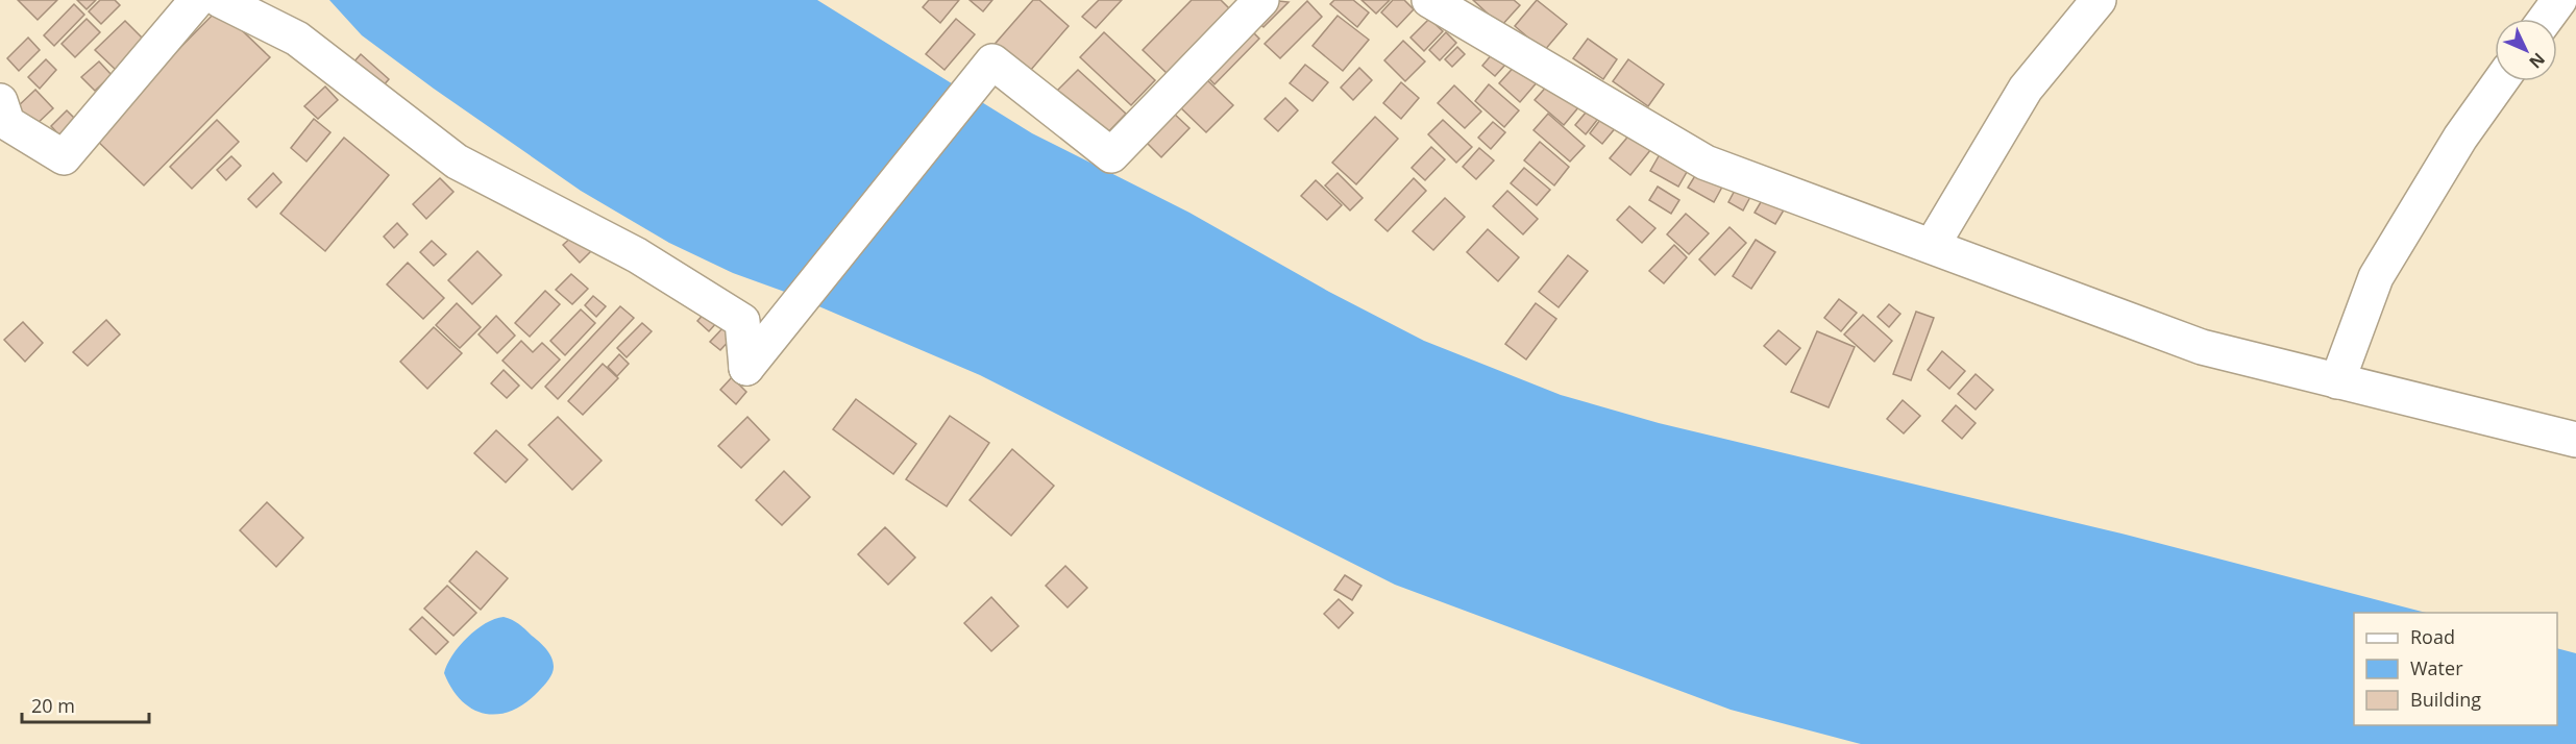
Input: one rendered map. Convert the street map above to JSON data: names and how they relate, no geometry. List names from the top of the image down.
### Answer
{
  "legend": ["Road", "Water", "Building"],
  "scale_bar": "20 m",
  "north": "bottom right"
}
